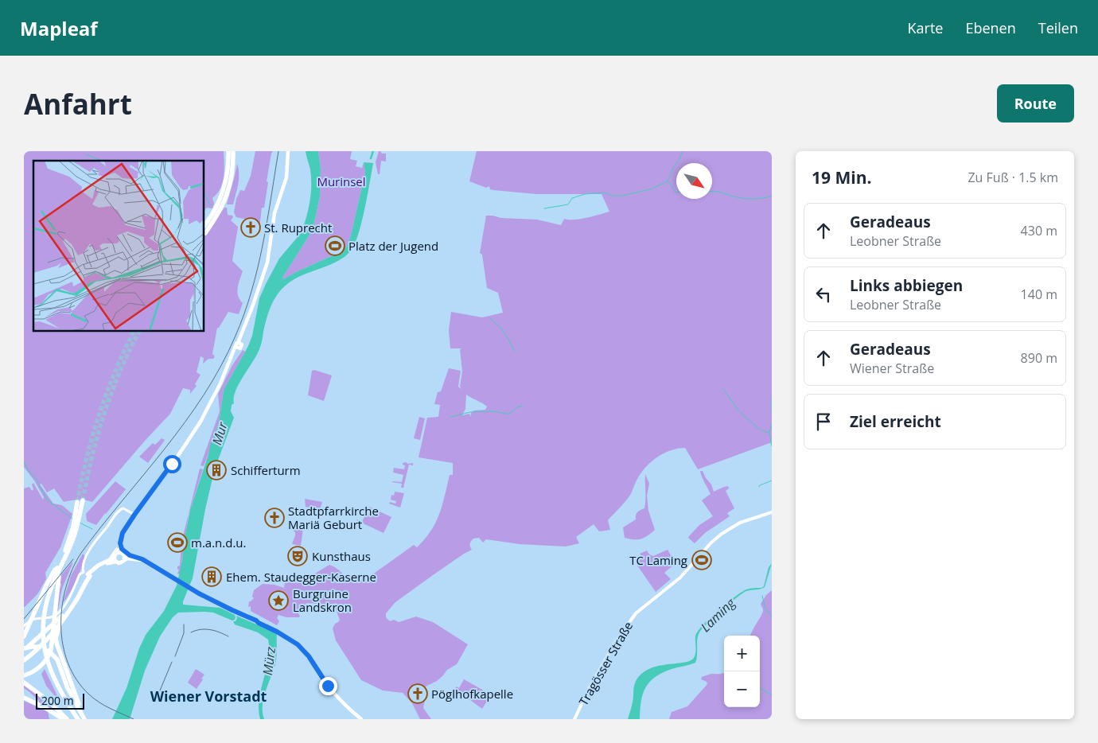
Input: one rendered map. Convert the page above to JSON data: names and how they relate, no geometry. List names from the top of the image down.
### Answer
{
  "streets": {
    "main road": ["Tragösser Straße"]
  },
  "districts": ["Wiener Vorstadt"],
  "water": ["Mur", "Laming", "Mürz"],
  "parks": ["Murinsel"],
  "places": {
    "church": ["St. Ruprecht", "Stadtpfarrkirche Mariä Geburt", "Pöglhofkapelle"],
    "sports": ["Platz der Jugend", "m.a.n.d.u.", "TC Laming"],
    "building": ["Schifferturm", "Ehem. Staudegger-Kaserne"],
    "theatre": ["Kunsthaus"],
    "place": ["Burgruine Landskron"]
  },
  "scale_bar": "200 m",
  "north": "bottom right",
  "page": {
    "header": "Mapleaf",
    "nav": ["Karte", "Ebenen", "Teilen"],
    "buttons": "Route",
    "title": "Anfahrt",
    "heading": ["19 Min.", "Zu Fuß · 1.5 km"],
    "list": [
      ["Geradeaus", "Leobner Straße", "430 m"],
      ["Links abbiegen", "Leobner Straße", "140 m"],
      ["Geradeaus", "Wiener Straße", "890 m"],
      "Ziel erreicht"
    ],
    "map_buttons": ["+", "−"],
    "scale": "200 m"
  }
}
